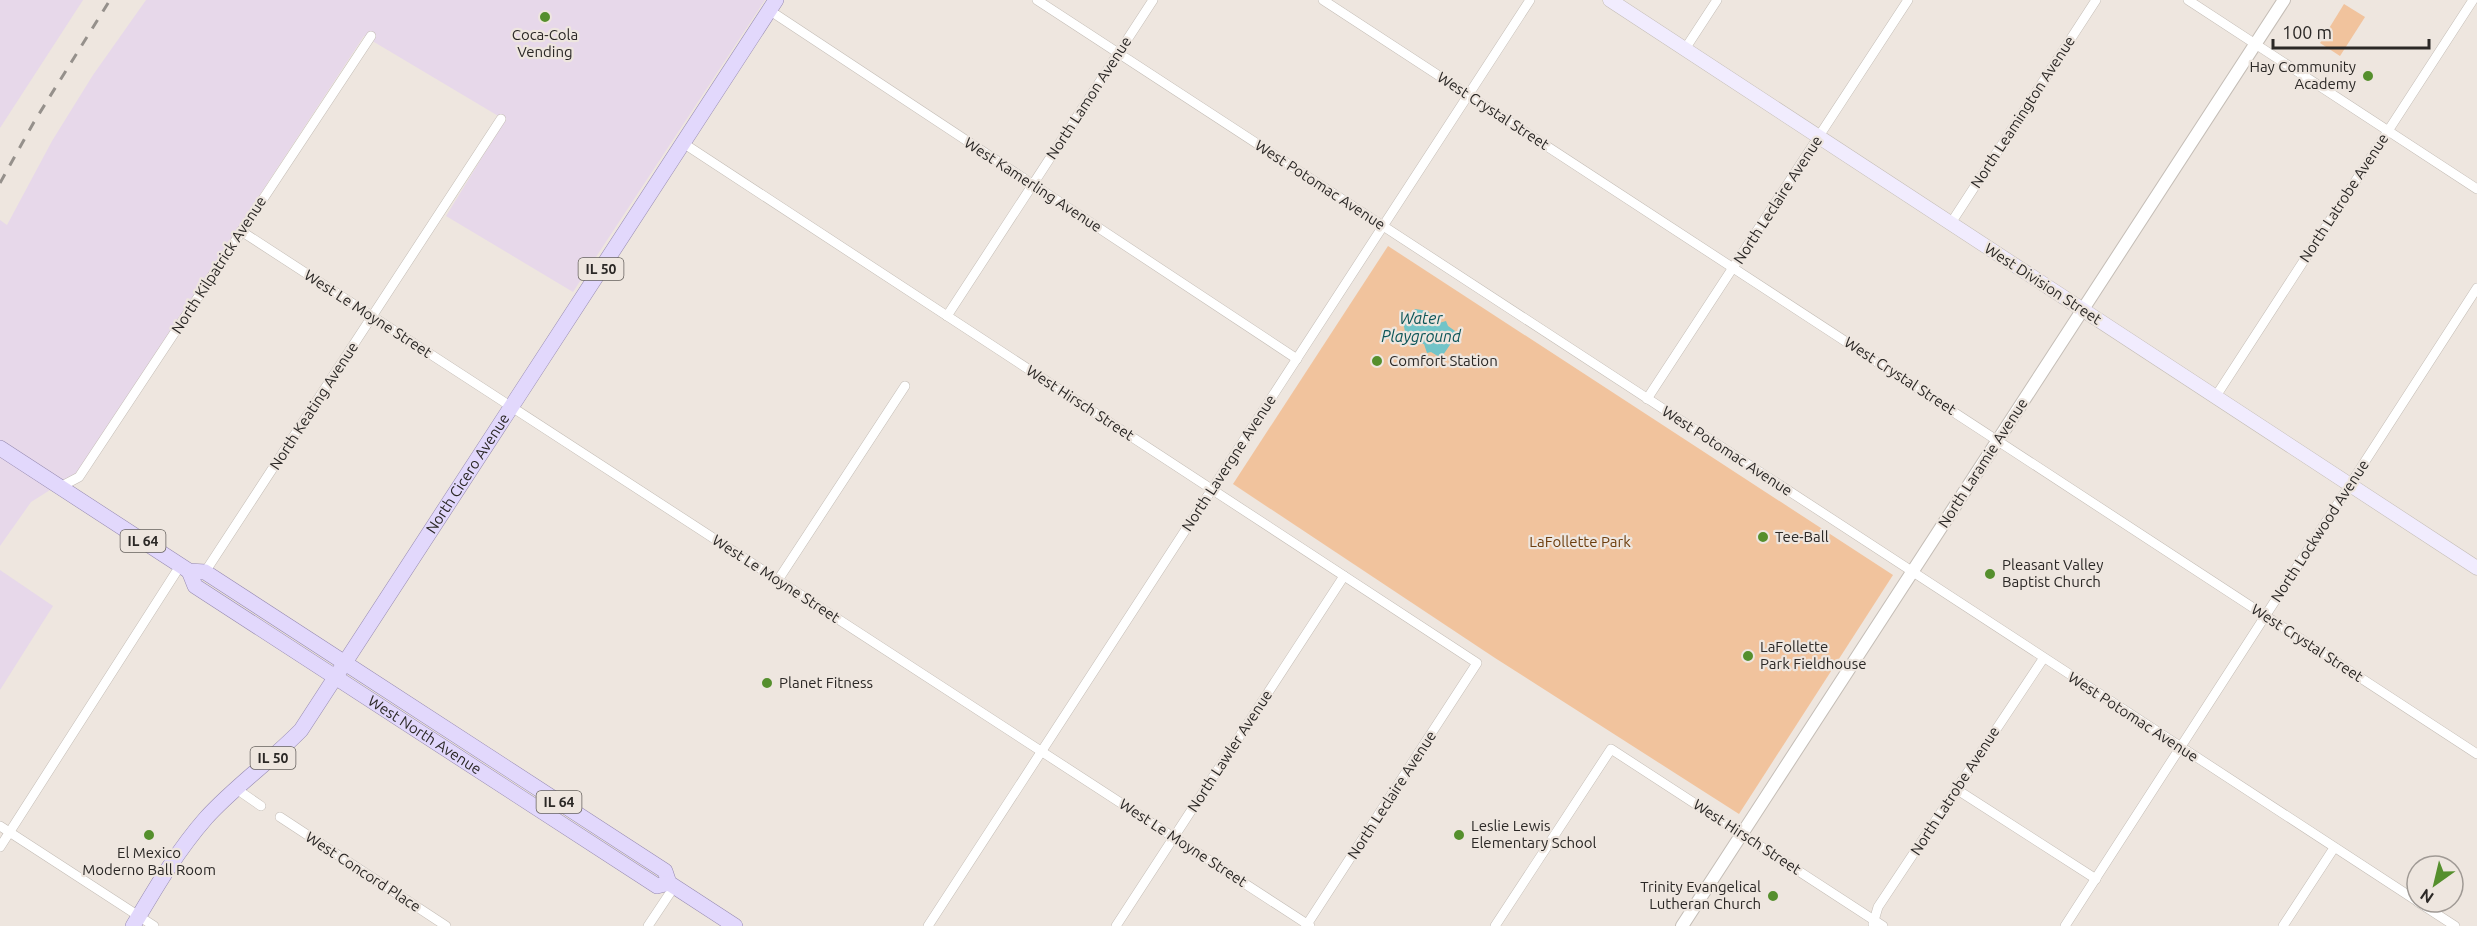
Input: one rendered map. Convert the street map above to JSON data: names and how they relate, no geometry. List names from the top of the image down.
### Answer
{
  "streets": {
    "main road": [
      "IL 50",
      "West Division Street",
      "North Cicero Avenue",
      "IL 64",
      "West North Avenue"
    ],
    "street": [
      "North Lamon Avenue",
      "West Crystal Street",
      "North Leamington Avenue",
      "West Kamerling Avenue",
      "West Potomac Avenue",
      "North Latrobe Avenue",
      "North Leclaire Avenue",
      "North Kilpatrick Avenue",
      "West Le Moyne Street",
      "West Hirsch Street",
      "North Keating Avenue",
      "North Lavergne Avenue",
      "North Laramie Avenue",
      "North Lockwood Avenue",
      "North Lawler Avenue",
      "West Concord Place"
    ]
  },
  "crossings": [
    ["North Lamon Avenue", "West Kamerling Avenue"],
    ["North Lamon Avenue", "West Potomac Avenue"],
    ["North Lamon Avenue", "West Hirsch Street"],
    ["West Crystal Street", "North Leclaire Avenue"],
    ["West Crystal Street", "North Lavergne Avenue"],
    ["West Crystal Street", "North Laramie Avenue"],
    ["West Crystal Street", "North Lockwood Avenue"],
    ["North Leamington Avenue", "West Division Street"],
    ["West Kamerling Avenue", "North Lavergne Avenue"],
    ["West Kamerling Avenue", "North Cicero Avenue"],
    ["West Potomac Avenue", "North Latrobe Avenue"],
    ["West Potomac Avenue", "North Leclaire Avenue"],
    ["West Potomac Avenue", "North Lavergne Avenue"],
    ["West Potomac Avenue", "North Laramie Avenue"],
    ["West Potomac Avenue", "North Lockwood Avenue"],
    ["North Latrobe Avenue", "West Division Street"],
    ["North Latrobe Avenue", "West Hirsch Street"],
    ["North Leclaire Avenue", "West Division Street"],
    ["North Leclaire Avenue", "West Le Moyne Street"],
    ["North Leclaire Avenue", "West Hirsch Street"],
    ["North Kilpatrick Avenue", "West Le Moyne Street"],
    ["North Kilpatrick Avenue", "West North Avenue"],
    ["West Division Street", "North Laramie Avenue"],
    ["West Division Street", "North Lockwood Avenue"],
    ["West Le Moyne Street", "North Keating Avenue"],
    ["West Le Moyne Street", "North Lavergne Avenue"],
    ["West Le Moyne Street", "North Cicero Avenue"],
    ["West Le Moyne Street", "North Lawler Avenue"],
    ["West Hirsch Street", "North Lavergne Avenue"],
    ["West Hirsch Street", "North Laramie Avenue"],
    ["West Hirsch Street", "North Cicero Avenue"],
    ["West Hirsch Street", "North Lawler Avenue"],
    ["North Keating Avenue", "West North Avenue"],
    ["North Cicero Avenue", "West North Avenue"]
  ],
  "water": ["Water Playground"],
  "parks": ["LaFollette Park"],
  "places": [
    "Coca-Cola Vending",
    "Hay Community Academy",
    "Comfort Station",
    "Tee-Ball",
    "Pleasant Valley Baptist Church",
    "LaFollette Park Fieldhouse",
    "Planet Fitness",
    "El Mexico Moderno Ball Room",
    "Leslie Lewis Elementary School",
    "Trinity Evangelical Lutheran Church"
  ],
  "scale_bar": "100 m",
  "north": "bottom left"
}
